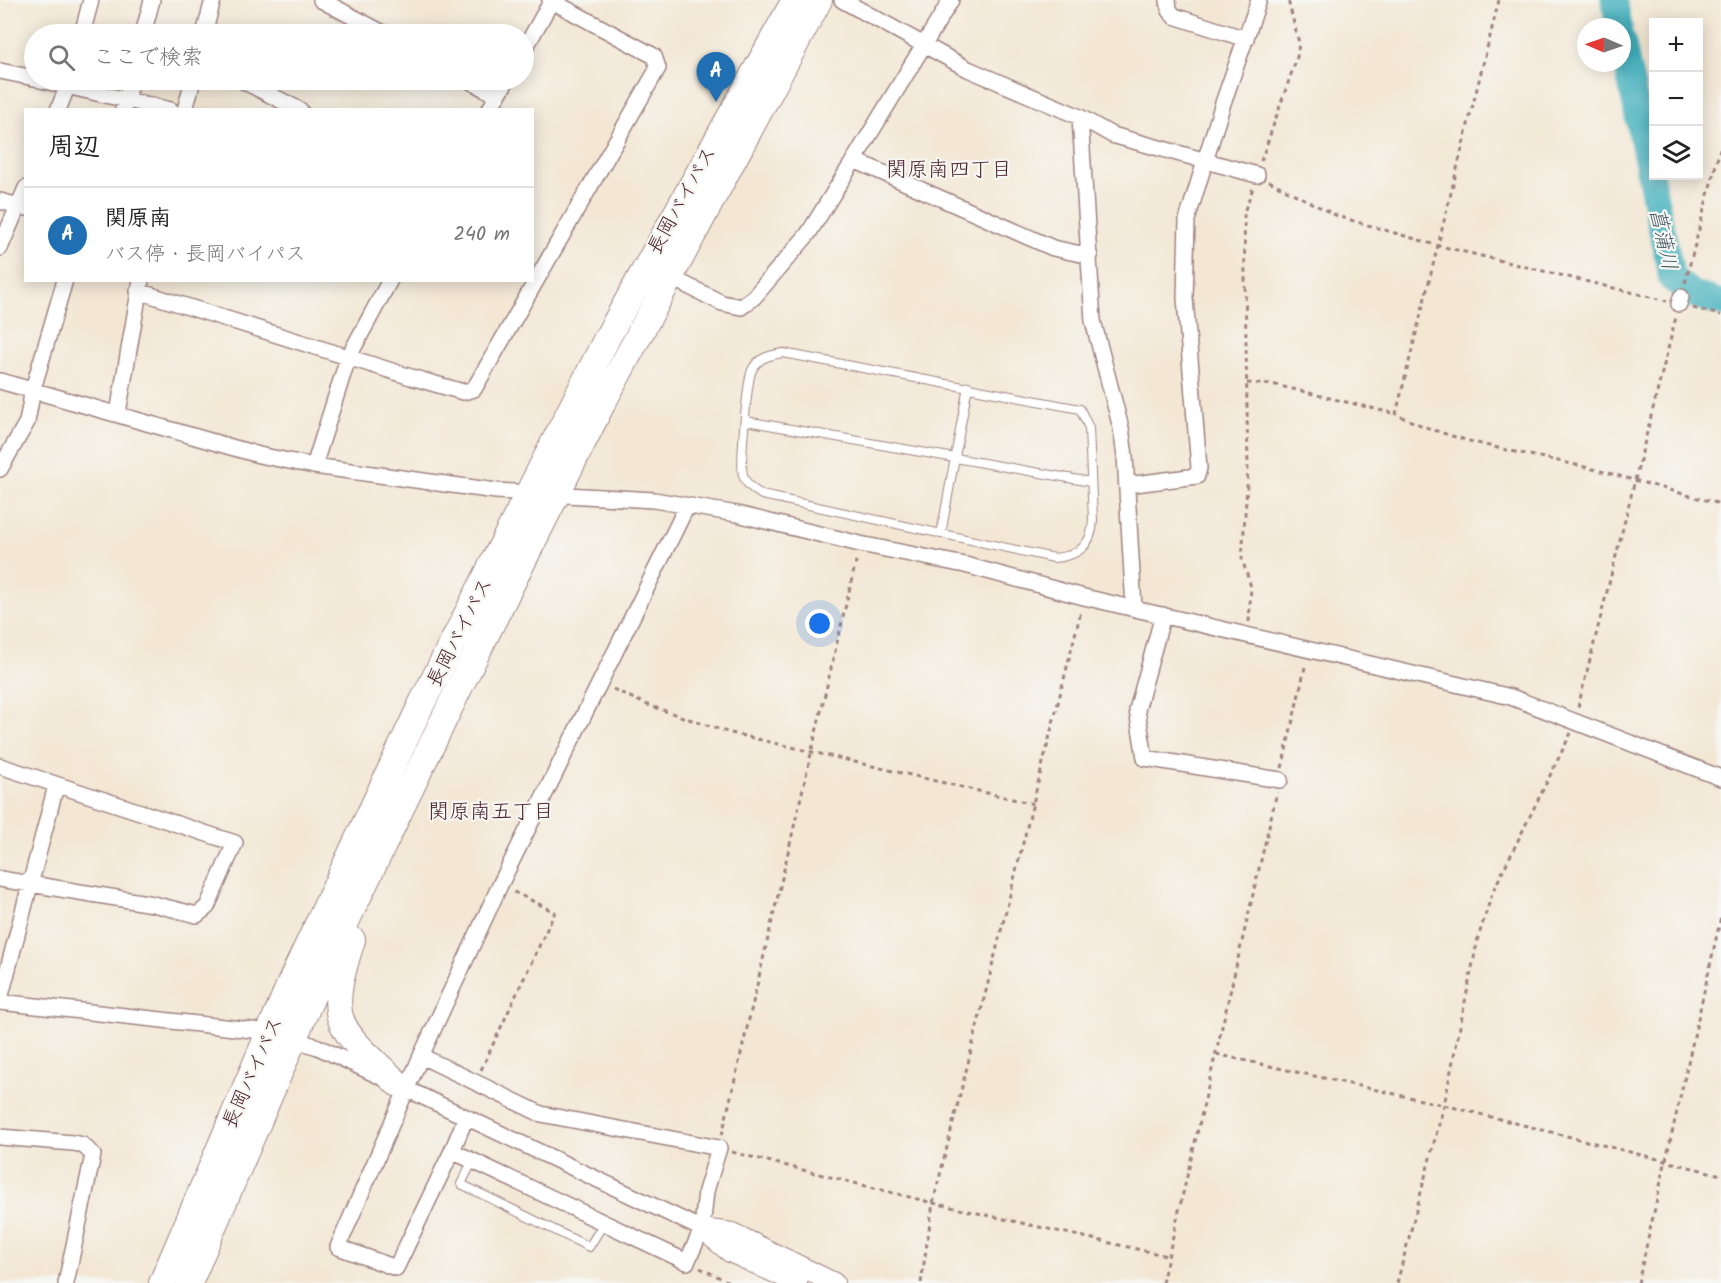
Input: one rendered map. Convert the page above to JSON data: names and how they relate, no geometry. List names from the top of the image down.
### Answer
{
  "streets": {
    "highway": ["長岡バイパス"]
  },
  "districts": ["関原南四丁目", "関原南五丁目"],
  "water": ["菖蒲川"],
  "north": "left",
  "page": {
    "map_buttons": ["+", "−"],
    "search": "ここで検索",
    "pins": "A",
    "heading": "周辺",
    "list": [
      {
        "mark": "A",
        "name": "関原南",
        "note": "バス停 · 長岡バイパス",
        "value": "240 m"
      }
    ]
  }
}
